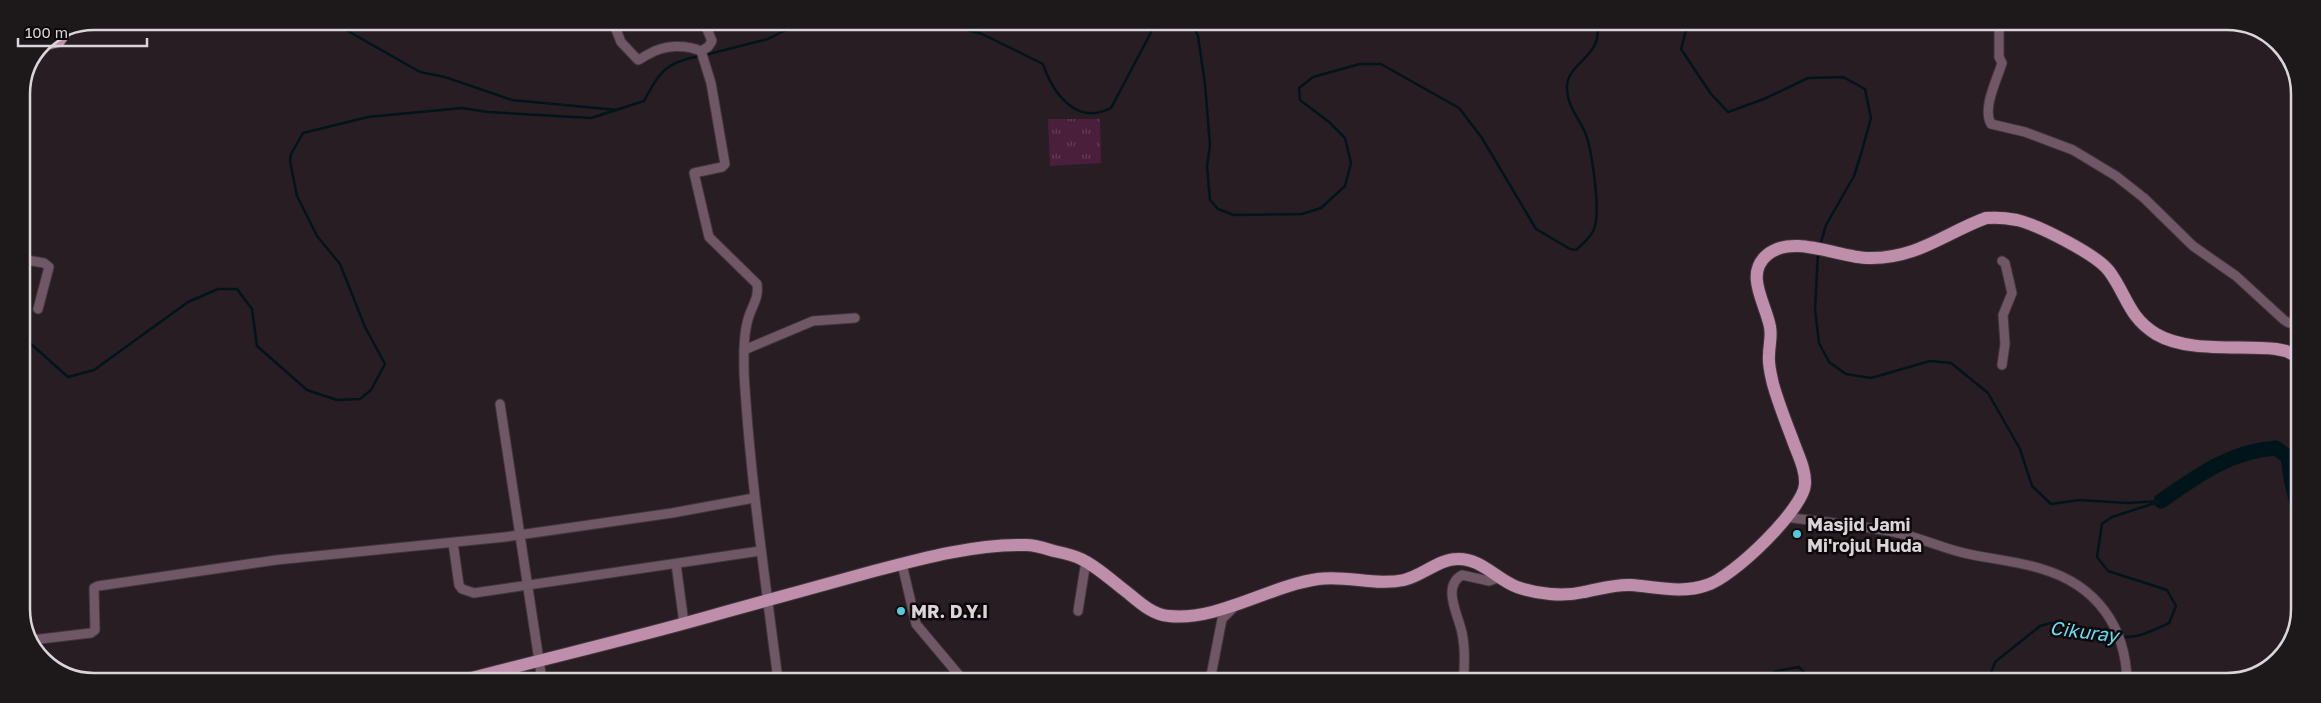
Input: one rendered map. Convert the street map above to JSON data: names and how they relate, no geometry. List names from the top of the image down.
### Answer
{
  "water": ["Cikuray"],
  "places": ["Masjid Jami Mi'rojul Huda", "MR. D.Y.I"],
  "scale_bar": "100 m"
}
